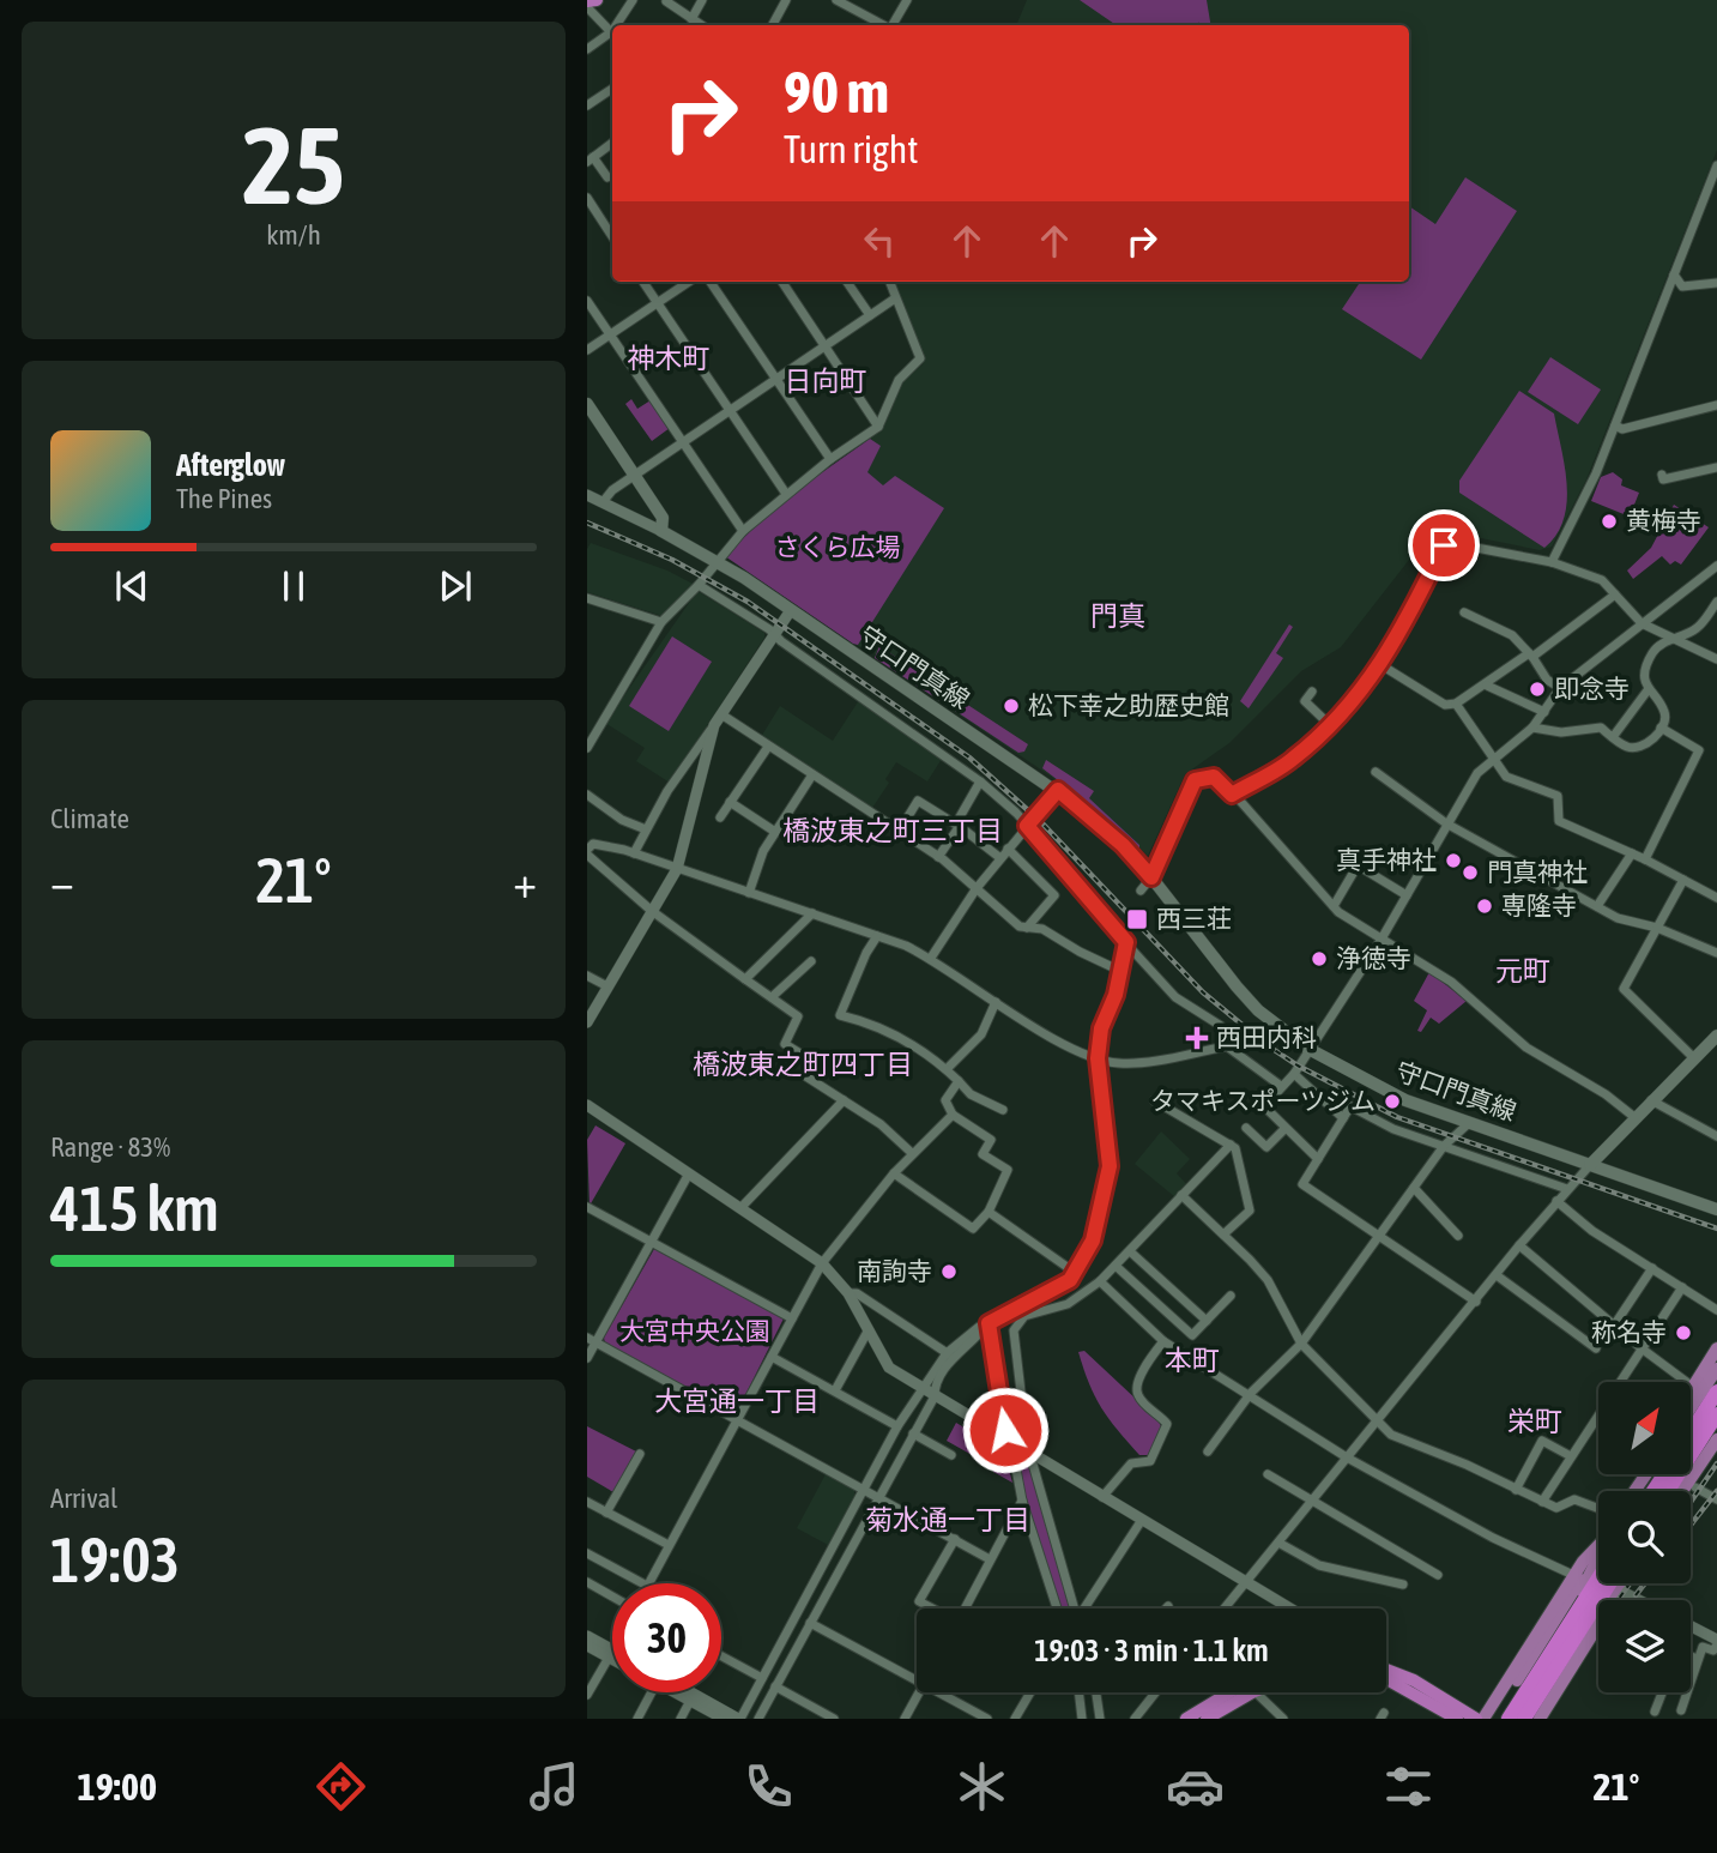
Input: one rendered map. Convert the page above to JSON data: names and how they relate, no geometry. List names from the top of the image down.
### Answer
{
  "streets": {
    "main road": ["守口門真線"]
  },
  "districts": [
    "神木町",
    "日向町",
    "門真",
    "橋波東之町三丁目",
    "元町",
    "橋波東之町四丁目",
    "本町",
    "大宮通一丁目",
    "栄町",
    "菊水通一丁目"
  ],
  "parks": ["さくら広場", "大宮中央公園"],
  "places": {
    "other": [
      "黄梅寺",
      "即念寺",
      "松下幸之助歴史館",
      "真手神社",
      "門真神社",
      "専隆寺",
      "浄徳寺",
      "タマキスポーツジム",
      "南詢寺",
      "称名寺"
    ],
    "transit": ["西三荘"],
    "health": ["西田内科"]
  },
  "north": "top right",
  "page": {
    "tile": [
      ["25", "km/h"],
      "Climate",
      ["Range · 83%", "415 km"],
      ["Arrival", "19:03"]
    ],
    "turn": ["90 m", "Turn right"],
    "song": ["Afterglow", "The Pines"],
    "heat": ["−", "21°", "+"],
    "limit": "30",
    "trip": "19:03 · 3 min · 1.1 km",
    "tabs": ["19:00", "21°"]
  }
}
